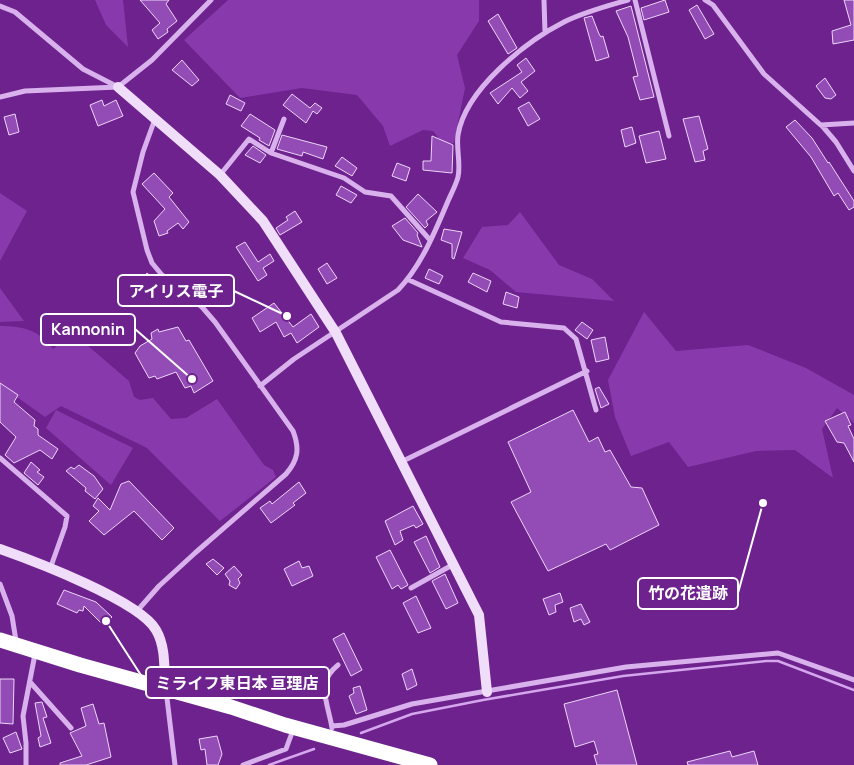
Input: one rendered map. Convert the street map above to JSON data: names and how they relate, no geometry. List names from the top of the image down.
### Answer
{
  "places": [
    "アイリス電子",
    "Kannonin",
    "竹の花遺跡",
    "ミライフ東日本 亘理店"
  ]
}
